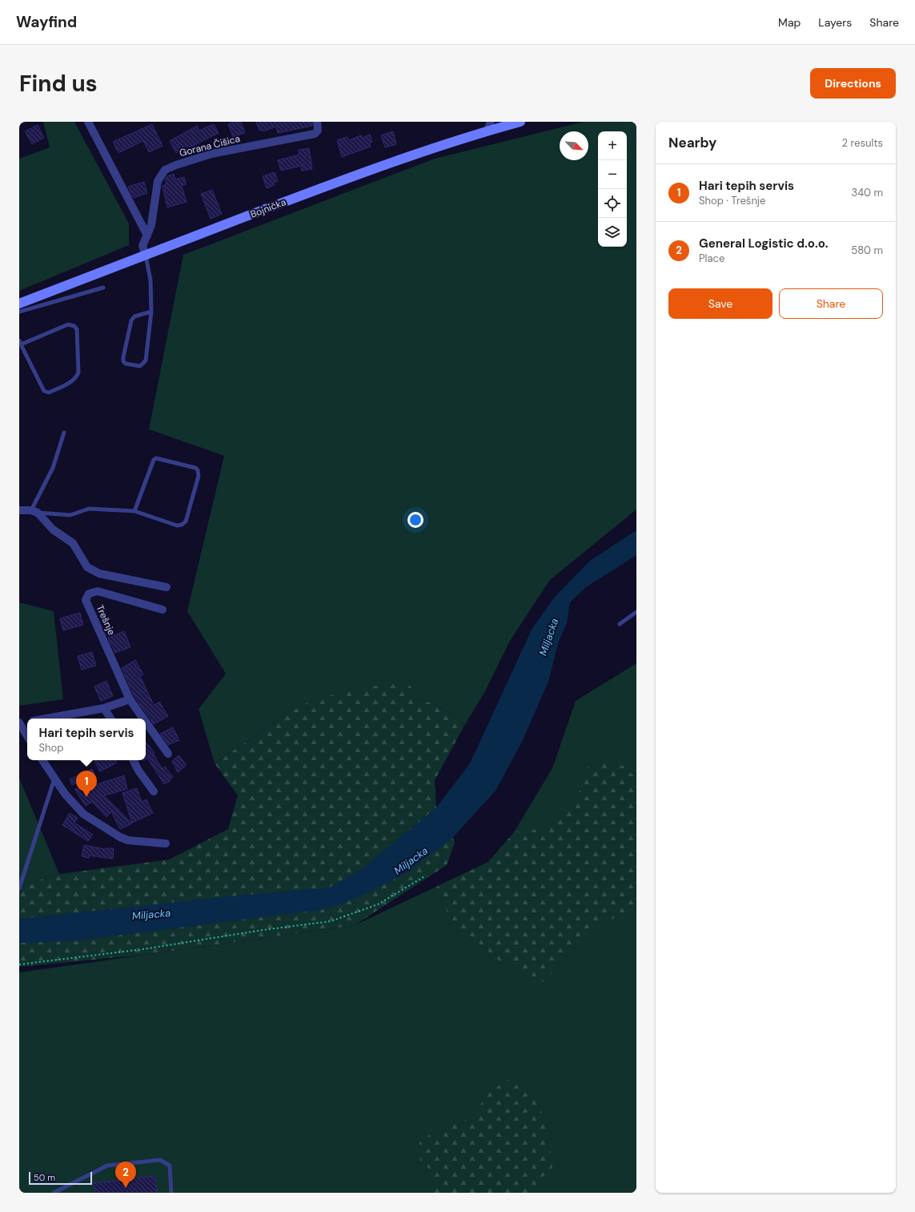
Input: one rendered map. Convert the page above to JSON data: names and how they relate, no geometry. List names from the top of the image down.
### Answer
{
  "streets": {
    "main road": ["Bojnička"],
    "street": ["Gorana Čišica", "Trešnje"]
  },
  "crossings": [
    ["Gorana Čišica", "Bojnička"]
  ],
  "water": ["Miljacka"],
  "scale_bar": "50 m",
  "north": "bottom right",
  "page": {
    "header": "Wayfind",
    "nav": ["Map", "Layers", "Share"],
    "buttons": [
      "Directions",
      ["Save", "Share"]
    ],
    "title": "Find us",
    "heading": ["Nearby", "2 results"],
    "map_buttons": ["+", "−"],
    "list": [
      {
        "mark": "1",
        "name": "Hari tepih servis",
        "note": "Shop · Trešnje",
        "value": "340 m"
      },
      {
        "mark": "2",
        "name": "General Logistic d.o.o.",
        "note": "Place",
        "value": "580 m"
      }
    ],
    "popup": ["Hari tepih servis", "Shop"],
    "pins": ["1", "2"],
    "scale": "50 m"
  }
}
